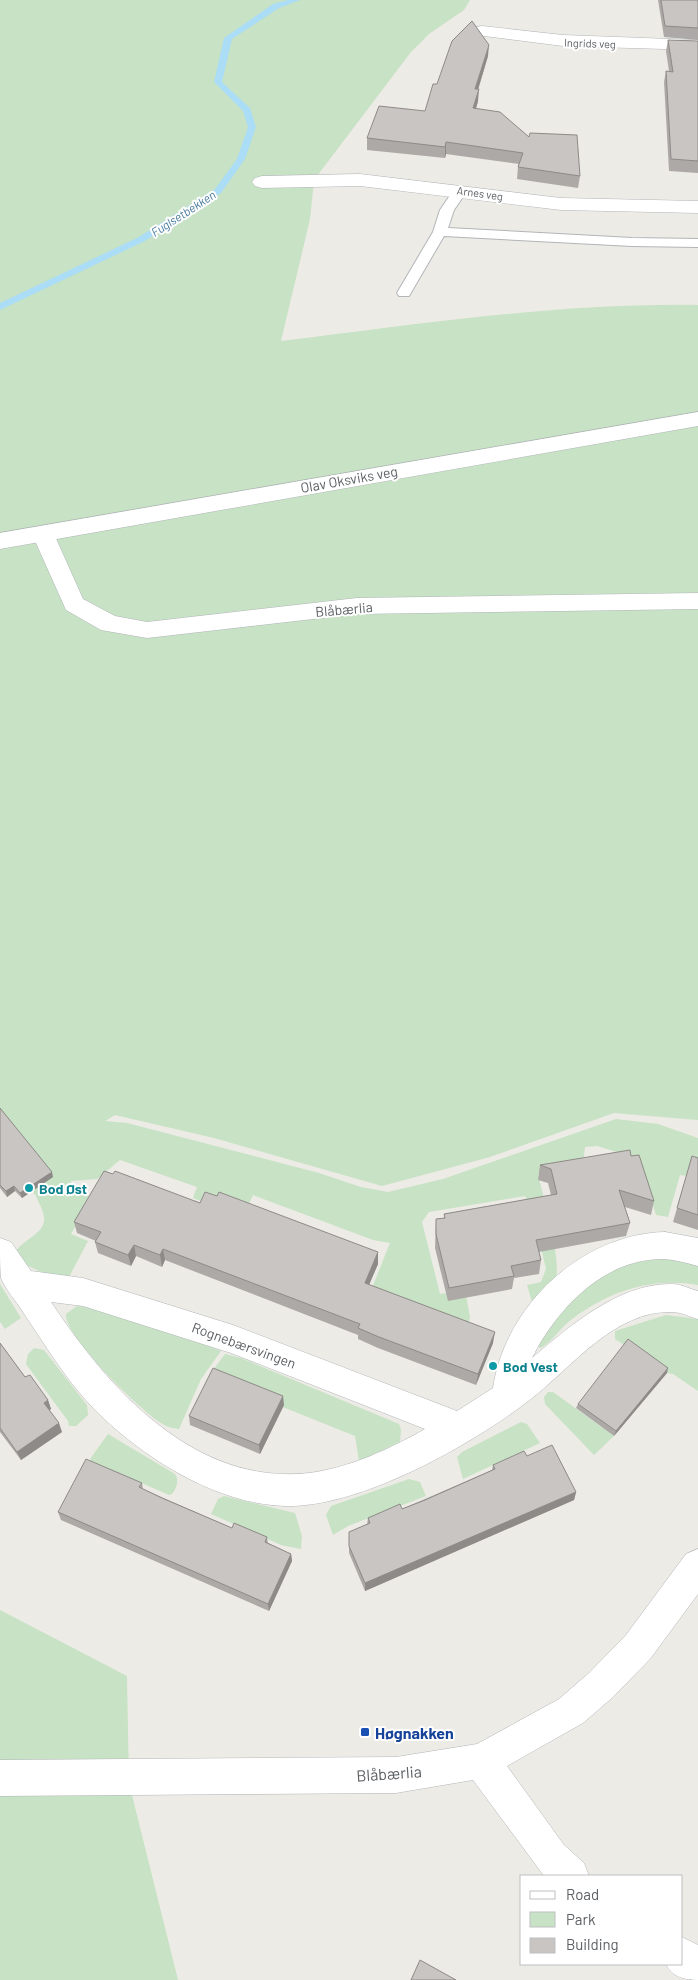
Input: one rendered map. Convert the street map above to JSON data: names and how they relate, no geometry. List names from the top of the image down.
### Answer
{
  "streets": {
    "street": [
      "Ingrids veg",
      "Arnes veg",
      "Olav Oksviks veg",
      "Blåbærlia",
      "Rognebærsvingen"
    ]
  },
  "crossings": [
    ["Olav Oksviks veg", "Blåbærlia"]
  ],
  "water": ["Fuglsetbekken"],
  "places": {
    "other": ["Bod Øst", "Bod Vest"],
    "transit": ["Høgnakken"]
  },
  "legend": ["Road", "Park", "Building"]
}
